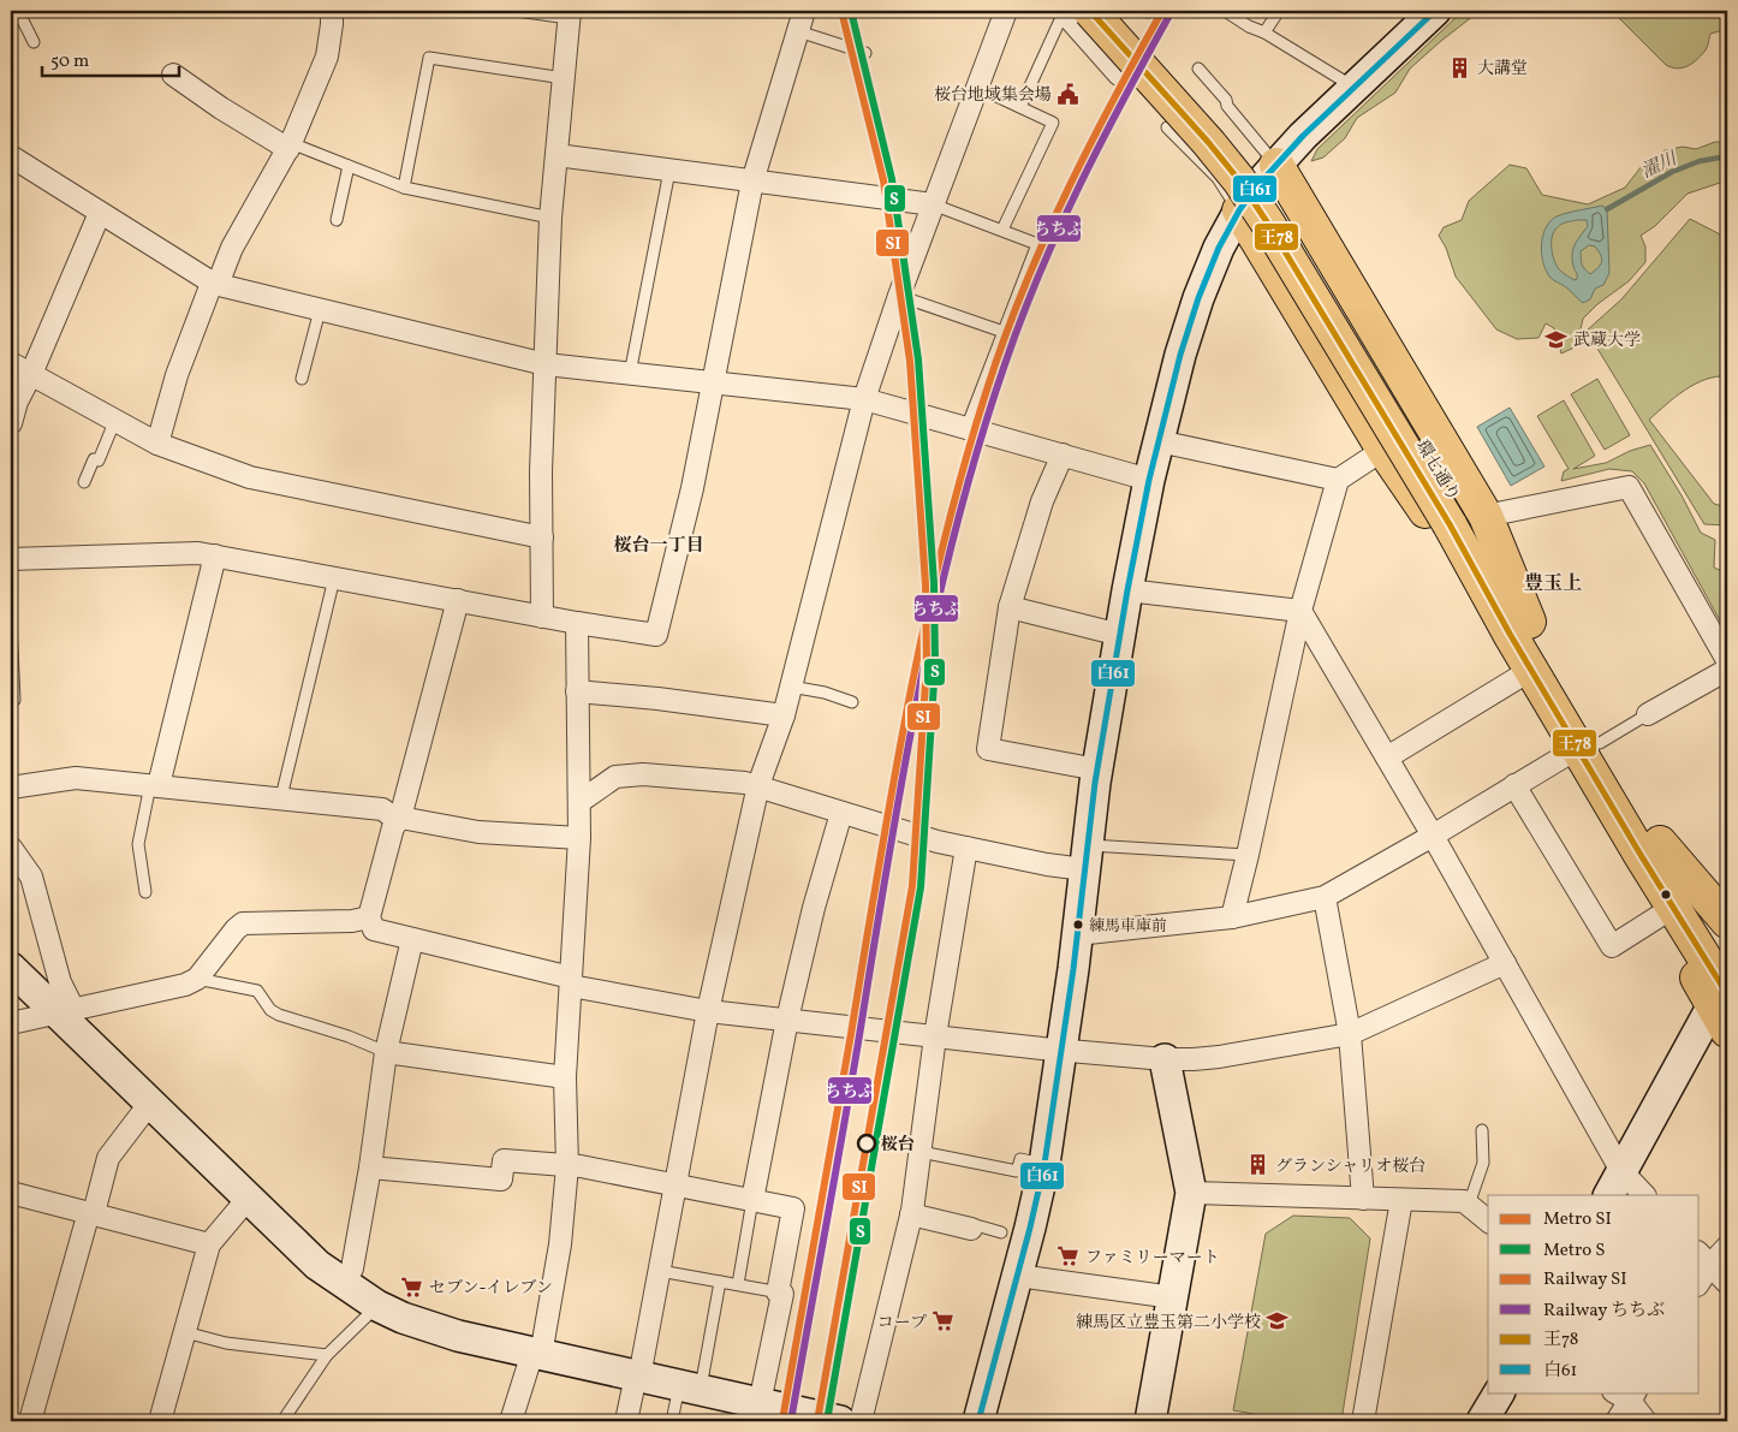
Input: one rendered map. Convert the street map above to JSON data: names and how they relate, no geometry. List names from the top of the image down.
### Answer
{
  "streets": {
    "main road": ["環七通り"]
  },
  "districts": ["桜台一丁目", "豊玉上"],
  "water": ["濯川"],
  "places": {
    "building": ["大講堂", "グランシャリオ桜台"],
    "public building": ["桜台地域集会場"],
    "school or university": ["武蔵大学", "練馬区立豊玉第二小学校"],
    "other": ["練馬車庫前", "桜台"],
    "supermarket": ["ファミリーマート", "セブン-イレブン", "コープ"]
  },
  "lines": [
    "metro line SI",
    "metro line S",
    "rail line SI",
    "rail line ちちぶ",
    "transit line 王78",
    "transit line 白61"
  ],
  "legend": [
    "Metro SI",
    "Metro S",
    "Railway SI",
    "Railway ちちぶ",
    "王78",
    "白61"
  ],
  "scale_bar": "50 m"
}
